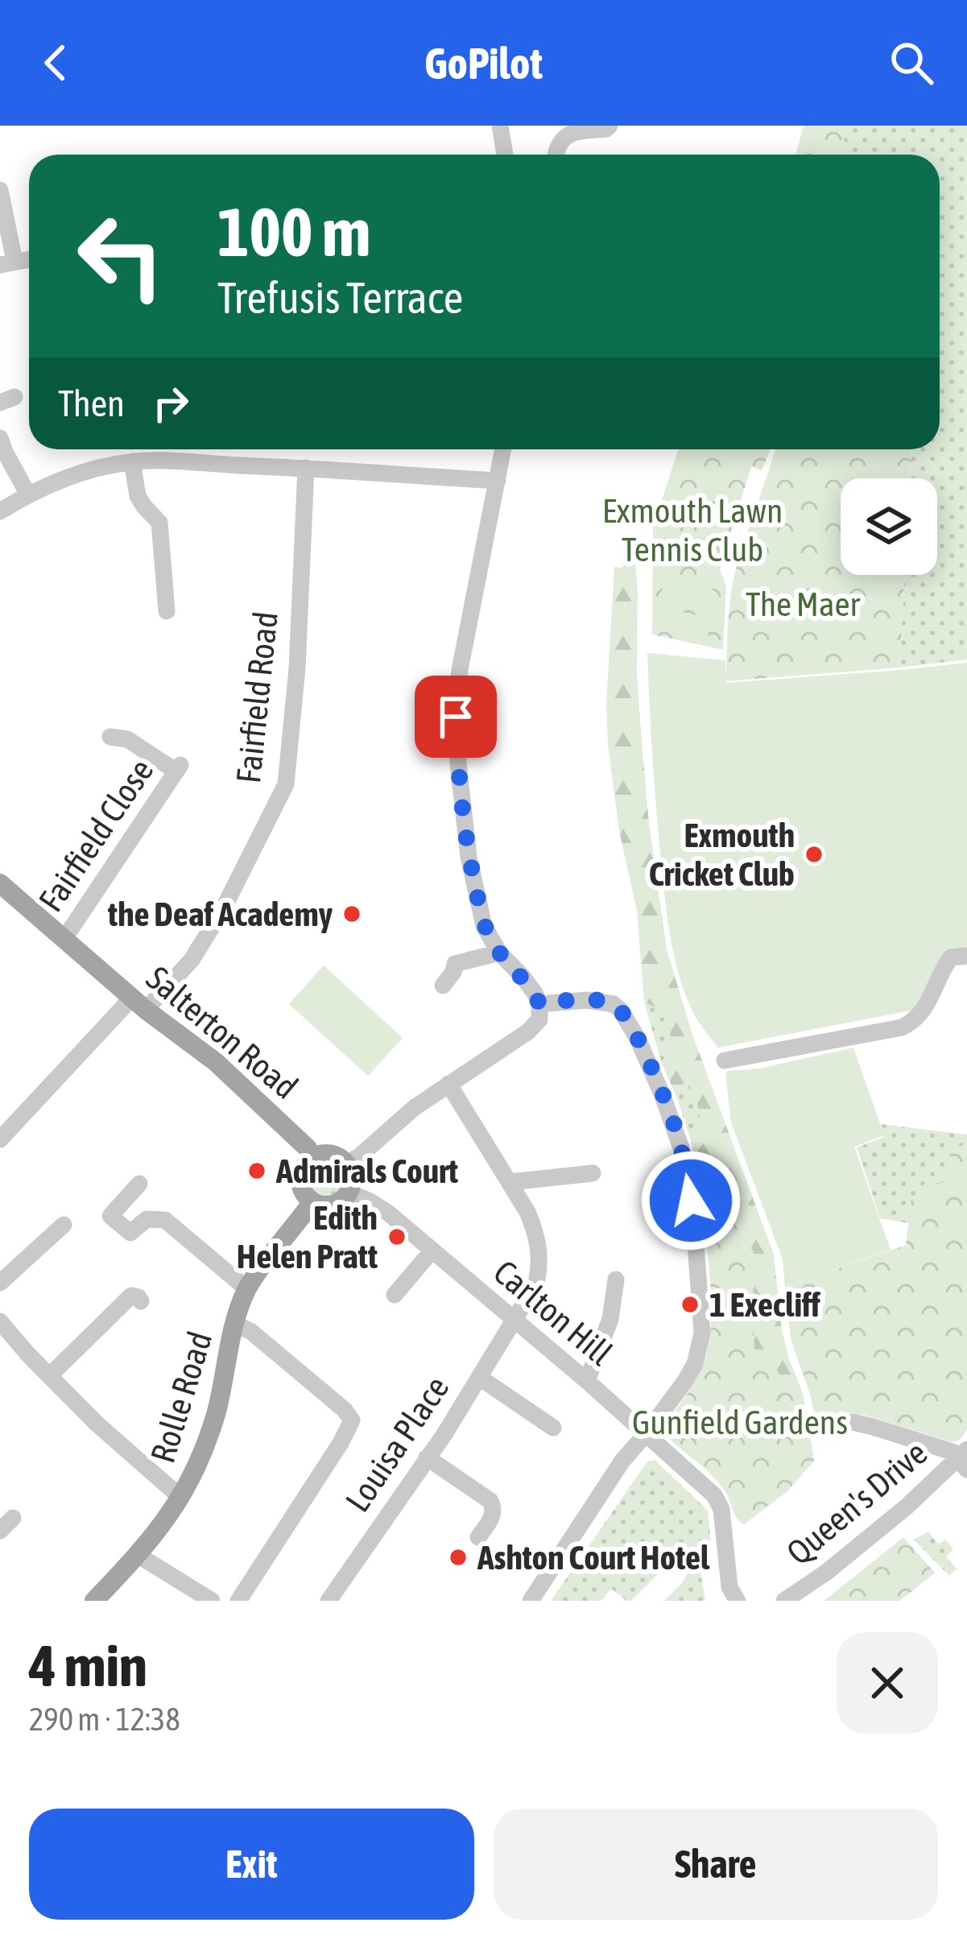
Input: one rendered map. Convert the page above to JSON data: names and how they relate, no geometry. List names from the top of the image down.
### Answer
{
  "streets": {
    "main road": ["Salterton Road", "Rolle Road"],
    "street": [
      "Fairfield Road",
      "Fairfield Close",
      "Carlton Hill",
      "Louisa Place",
      "Queen's Drive"
    ]
  },
  "crossings": [
    ["Fairfield Road", "Salterton Road"],
    ["Fairfield Close", "Salterton Road"],
    ["Salterton Road", "Carlton Hill"],
    ["Salterton Road", "Rolle Road"],
    ["Carlton Hill", "Rolle Road"],
    ["Carlton Hill", "Louisa Place"]
  ],
  "parks": ["Exmouth Lawn Tennis Club", "The Maer", "Gunfield Gardens"],
  "places": [
    "Exmouth Cricket Club",
    "the Deaf Academy",
    "Admirals Court",
    "Edith Helen Pratt",
    "1 Execliff",
    "Ashton Court Hotel"
  ],
  "page": {
    "header": "GoPilot",
    "turn": ["100 m", "Trefusis Terrace"],
    "then": "Then",
    "heading": ["4 min", "290 m · 12:38"],
    "buttons": ["Exit", "Share"]
  }
}
